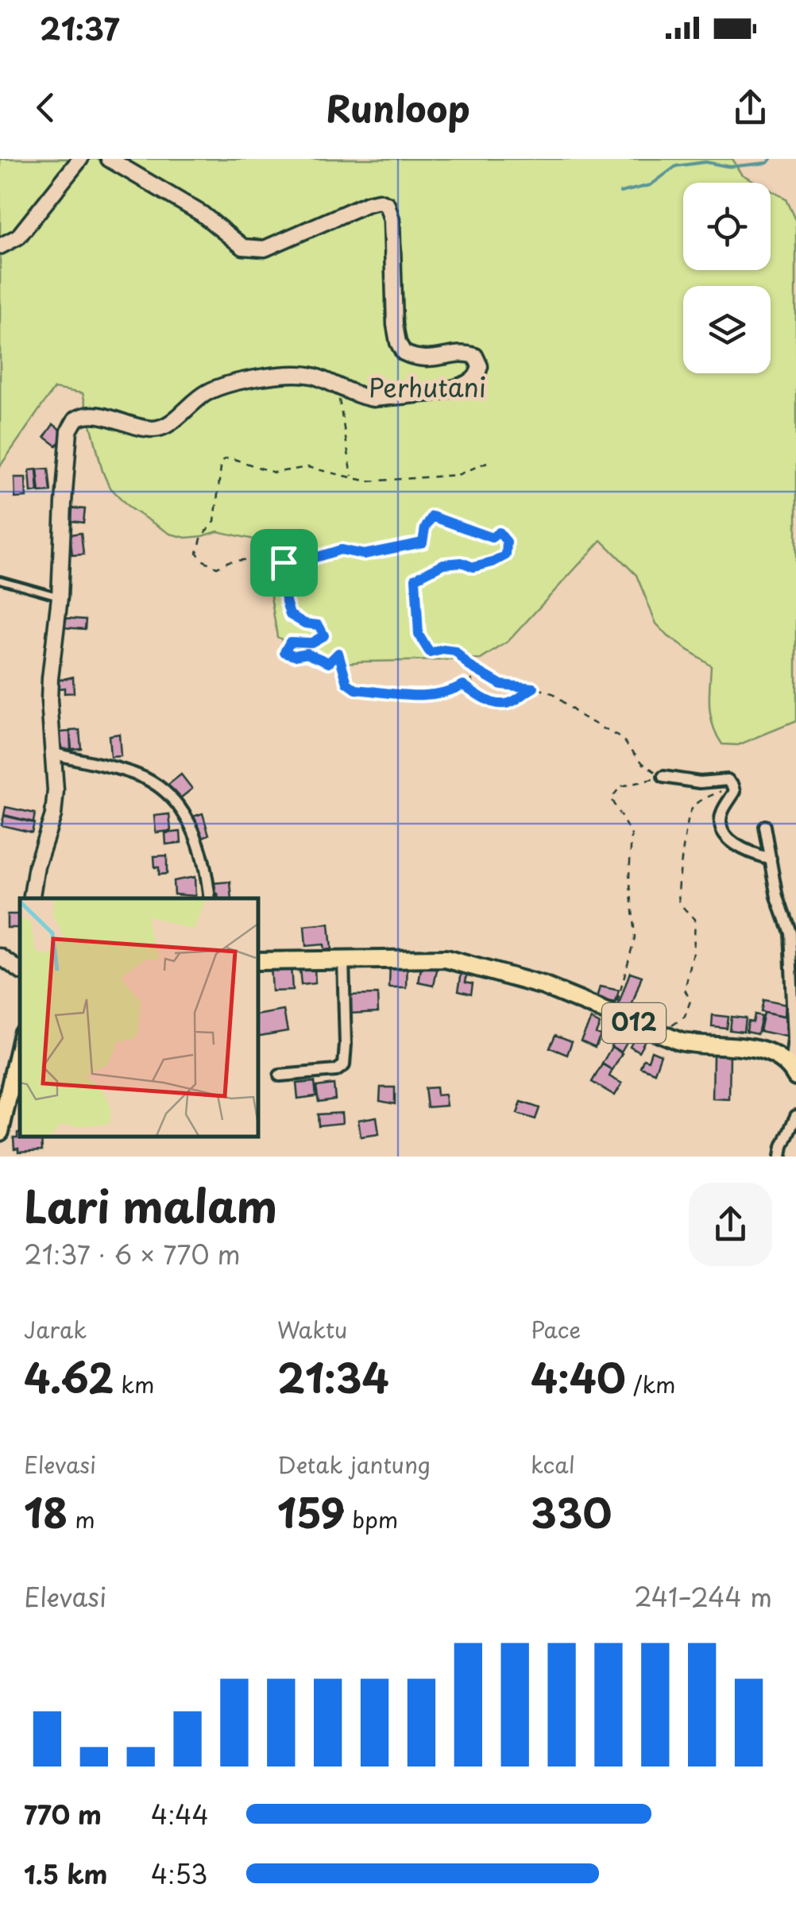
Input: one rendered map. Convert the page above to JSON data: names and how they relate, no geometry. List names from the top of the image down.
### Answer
{
  "streets": {
    "main road": ["012"]
  },
  "parks": ["Perhutani"],
  "page": {
    "status": "21:37",
    "header": "Runloop",
    "heading": ["Lari malam", "21:37 · 6 × 770 m"],
    "stats": [
      ["Jarak", "4.62 km"],
      ["Waktu", "21:34"],
      ["Pace", "4:40 /km"],
      ["Elevasi", "18 m"],
      ["Detak jantung", "159 bpm"],
      ["kcal", "330"]
    ],
    "chart": ["Elevasi", "241–244 m"],
    "list": [
      {
        "name": "770 m",
        "note": "4:44"
      },
      {
        "name": "1.5 km",
        "note": "4:53"
      }
    ]
  }
}
